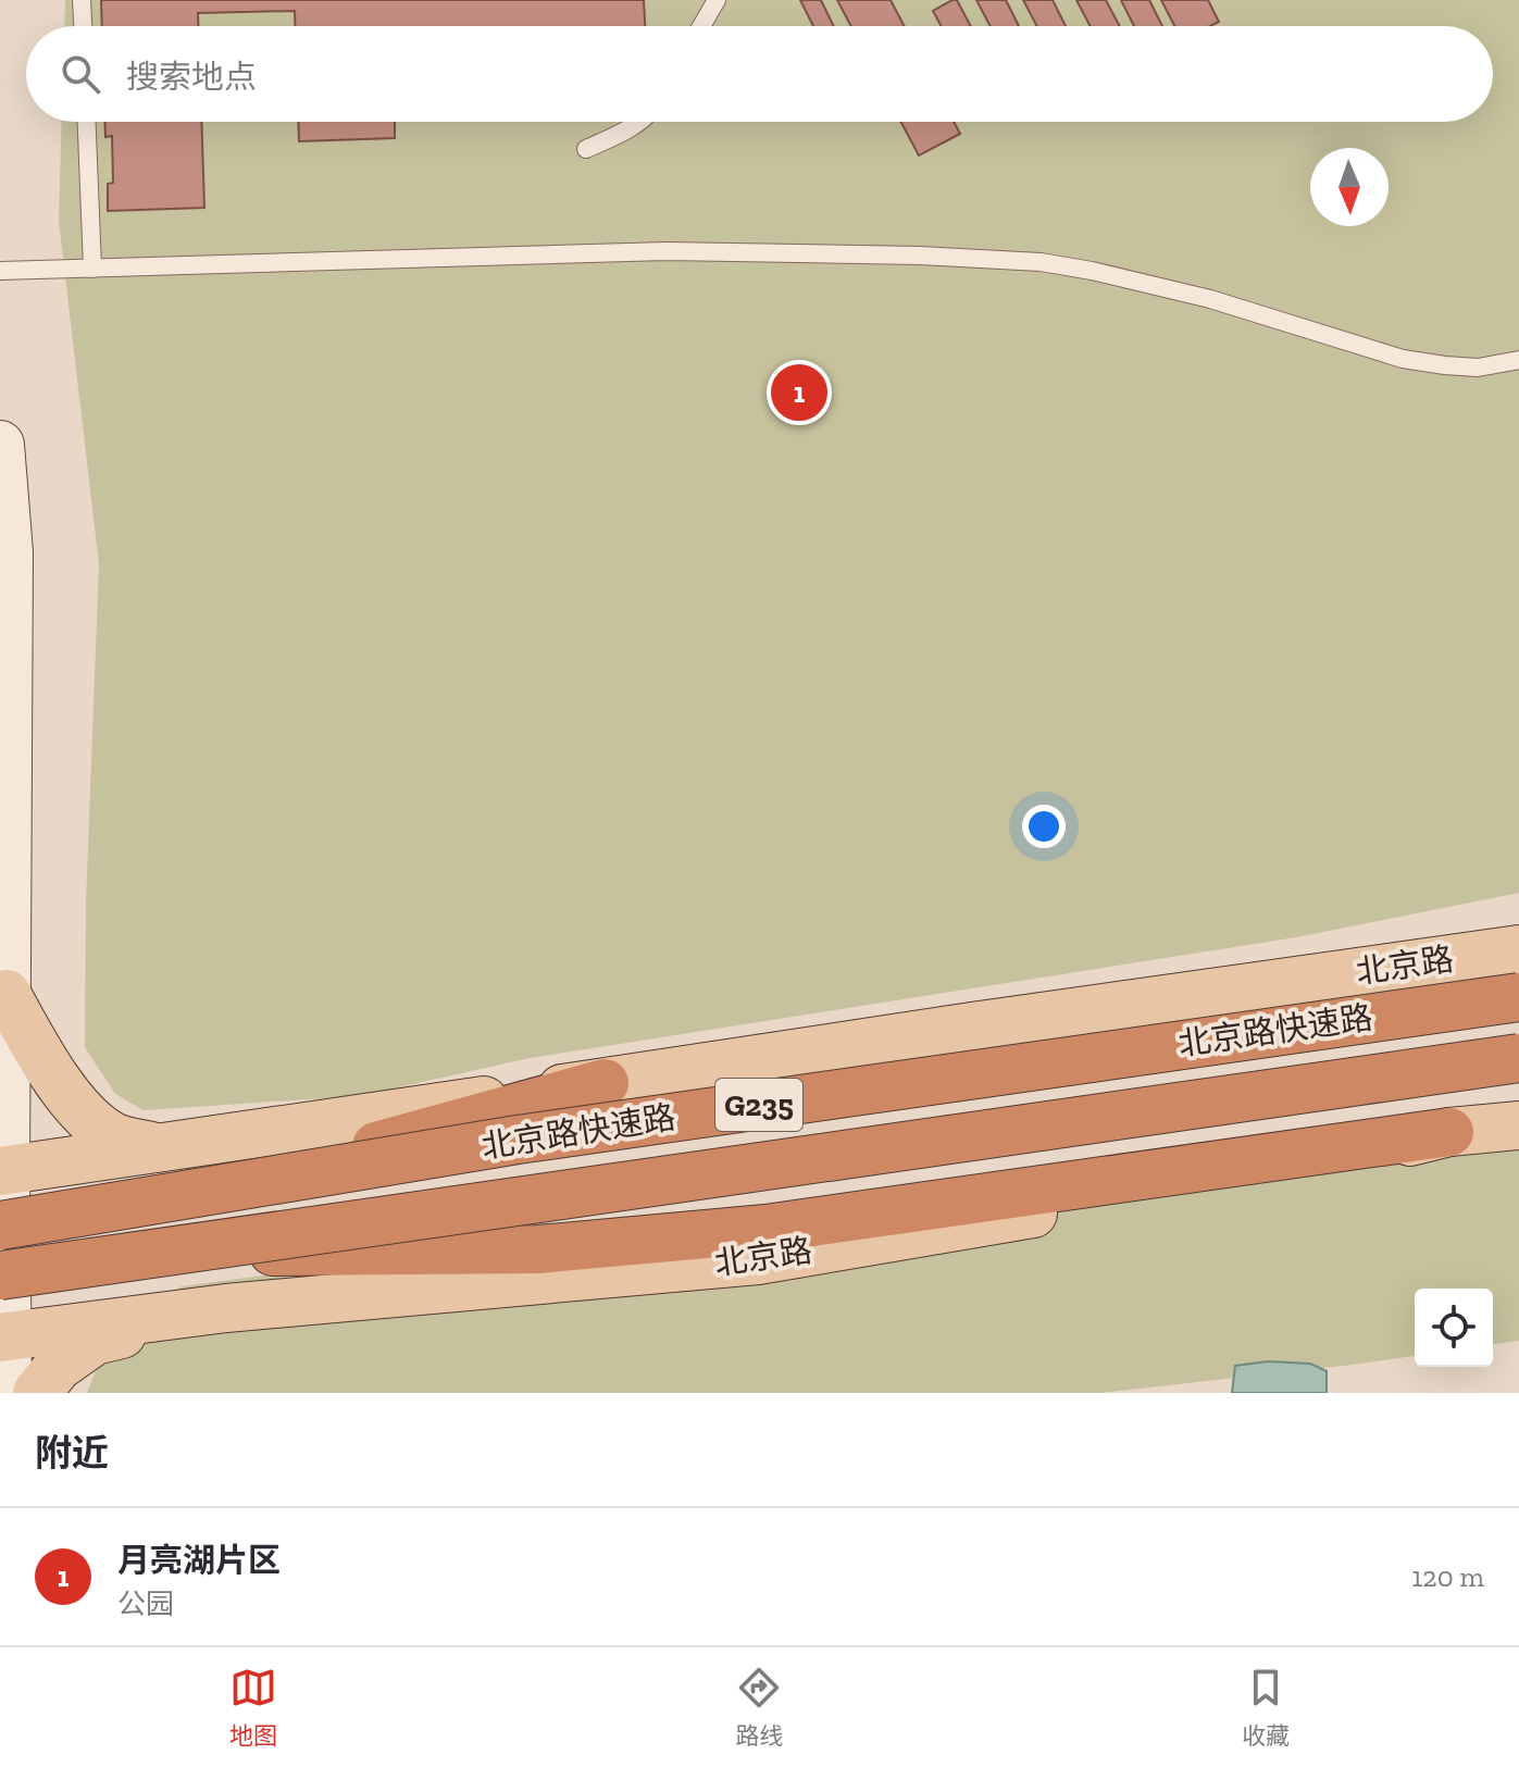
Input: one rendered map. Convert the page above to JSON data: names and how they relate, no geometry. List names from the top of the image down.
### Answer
{
  "streets": {
    "highway": ["北京路快速路", "G235"],
    "main road": ["北京路"]
  },
  "north": "bottom",
  "page": {
    "search": "搜索地点",
    "pins": "1",
    "heading": "附近",
    "list": [
      {
        "mark": "1",
        "name": "月亮湖片区",
        "note": "公园",
        "value": "120 m"
      }
    ],
    "nav": ["地图", "路线", "收藏"]
  }
}
